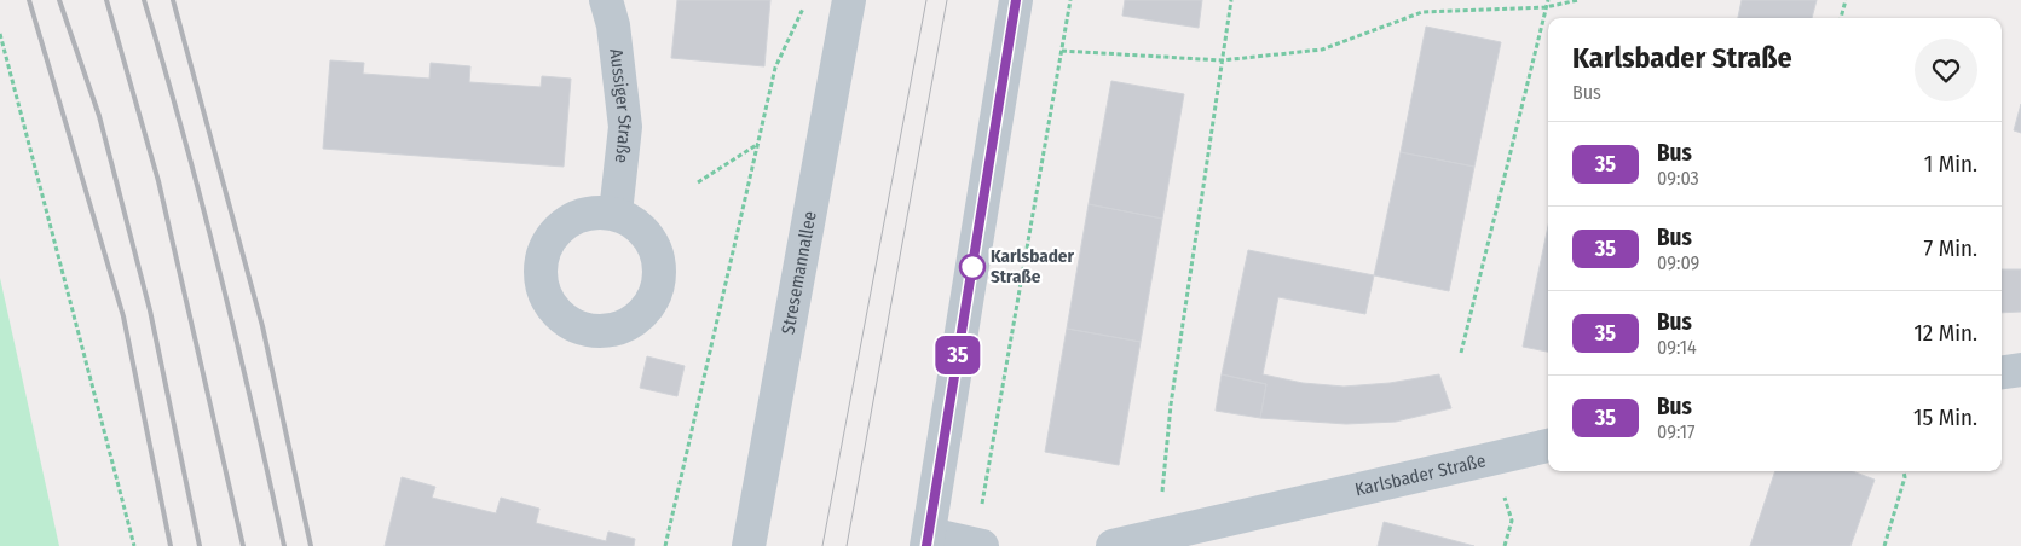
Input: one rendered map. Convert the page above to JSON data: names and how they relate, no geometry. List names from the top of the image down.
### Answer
{
  "streets": {
    "street": ["Aussiger Straße", "Stresemannallee", "Karlsbader Straße"]
  },
  "places": ["Karlsbader Straße"],
  "lines": ["bus line 35"],
  "page": {
    "on_map": "35",
    "heading": ["Karlsbader Straße", "Bus"],
    "list": [
      {
        "mark": "35",
        "name": "Bus",
        "note": "09:03",
        "value": "1 Min."
      },
      {
        "mark": "35",
        "name": "Bus",
        "note": "09:09",
        "value": "7 Min."
      },
      {
        "mark": "35",
        "name": "Bus",
        "note": "09:14",
        "value": "12 Min."
      },
      {
        "mark": "35",
        "name": "Bus",
        "note": "09:17",
        "value": "15 Min."
      }
    ]
  }
}
